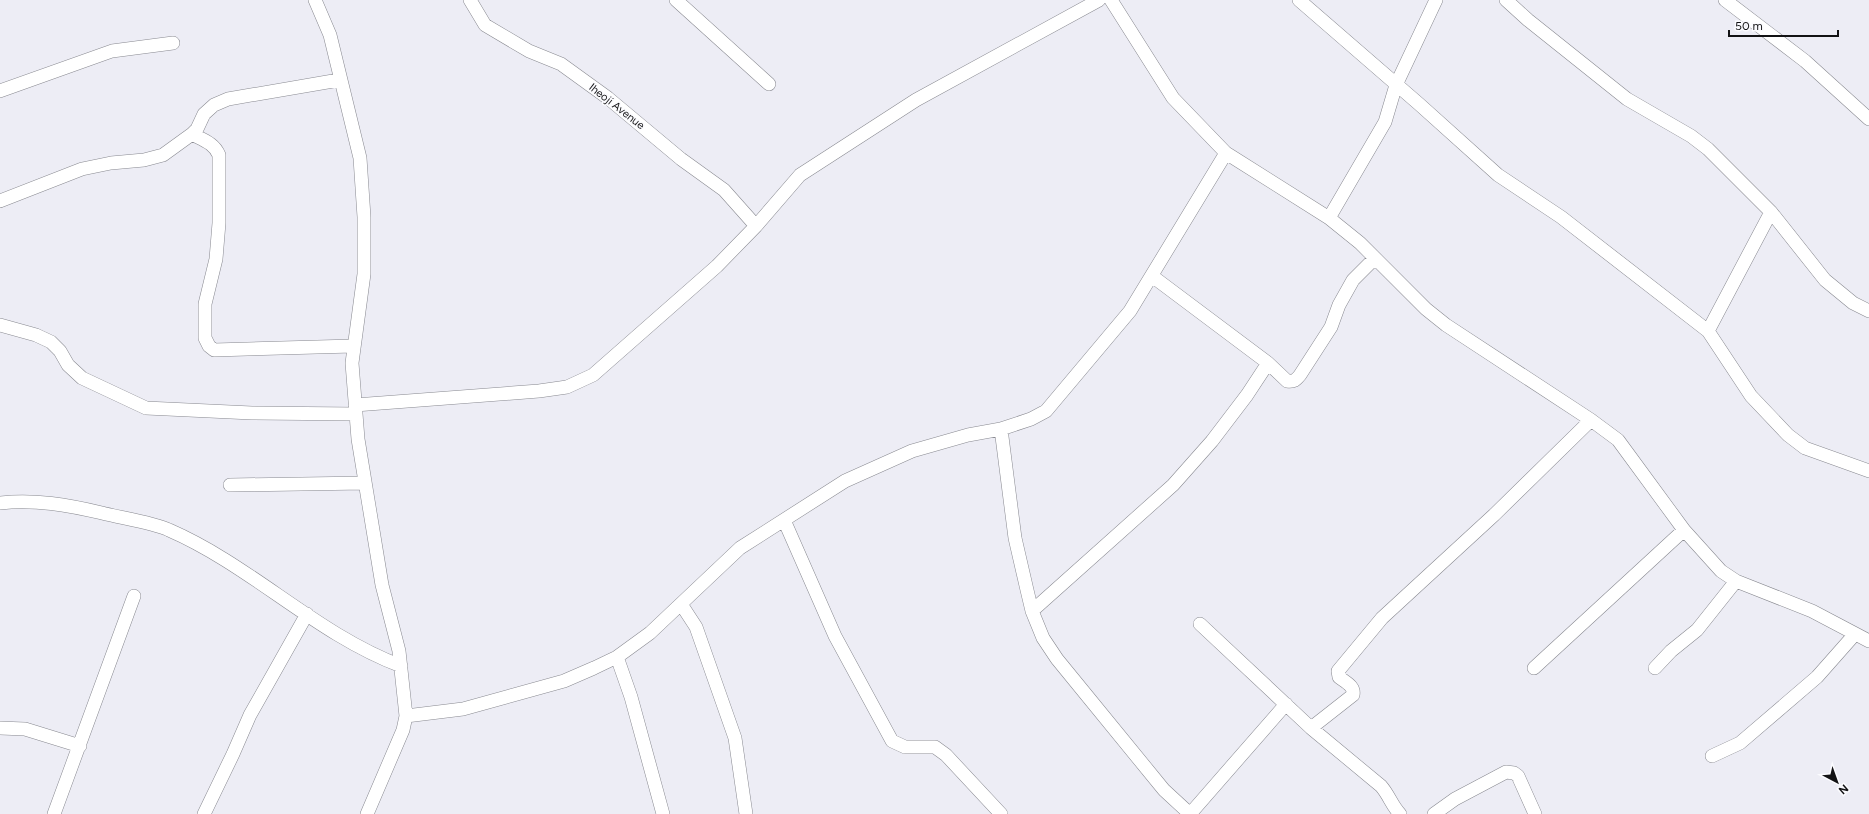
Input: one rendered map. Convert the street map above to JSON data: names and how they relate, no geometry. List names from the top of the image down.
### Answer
{
  "streets": {
    "street": ["Iheoji Avenue"]
  },
  "scale_bar": "50 m",
  "north": "bottom right"
}
